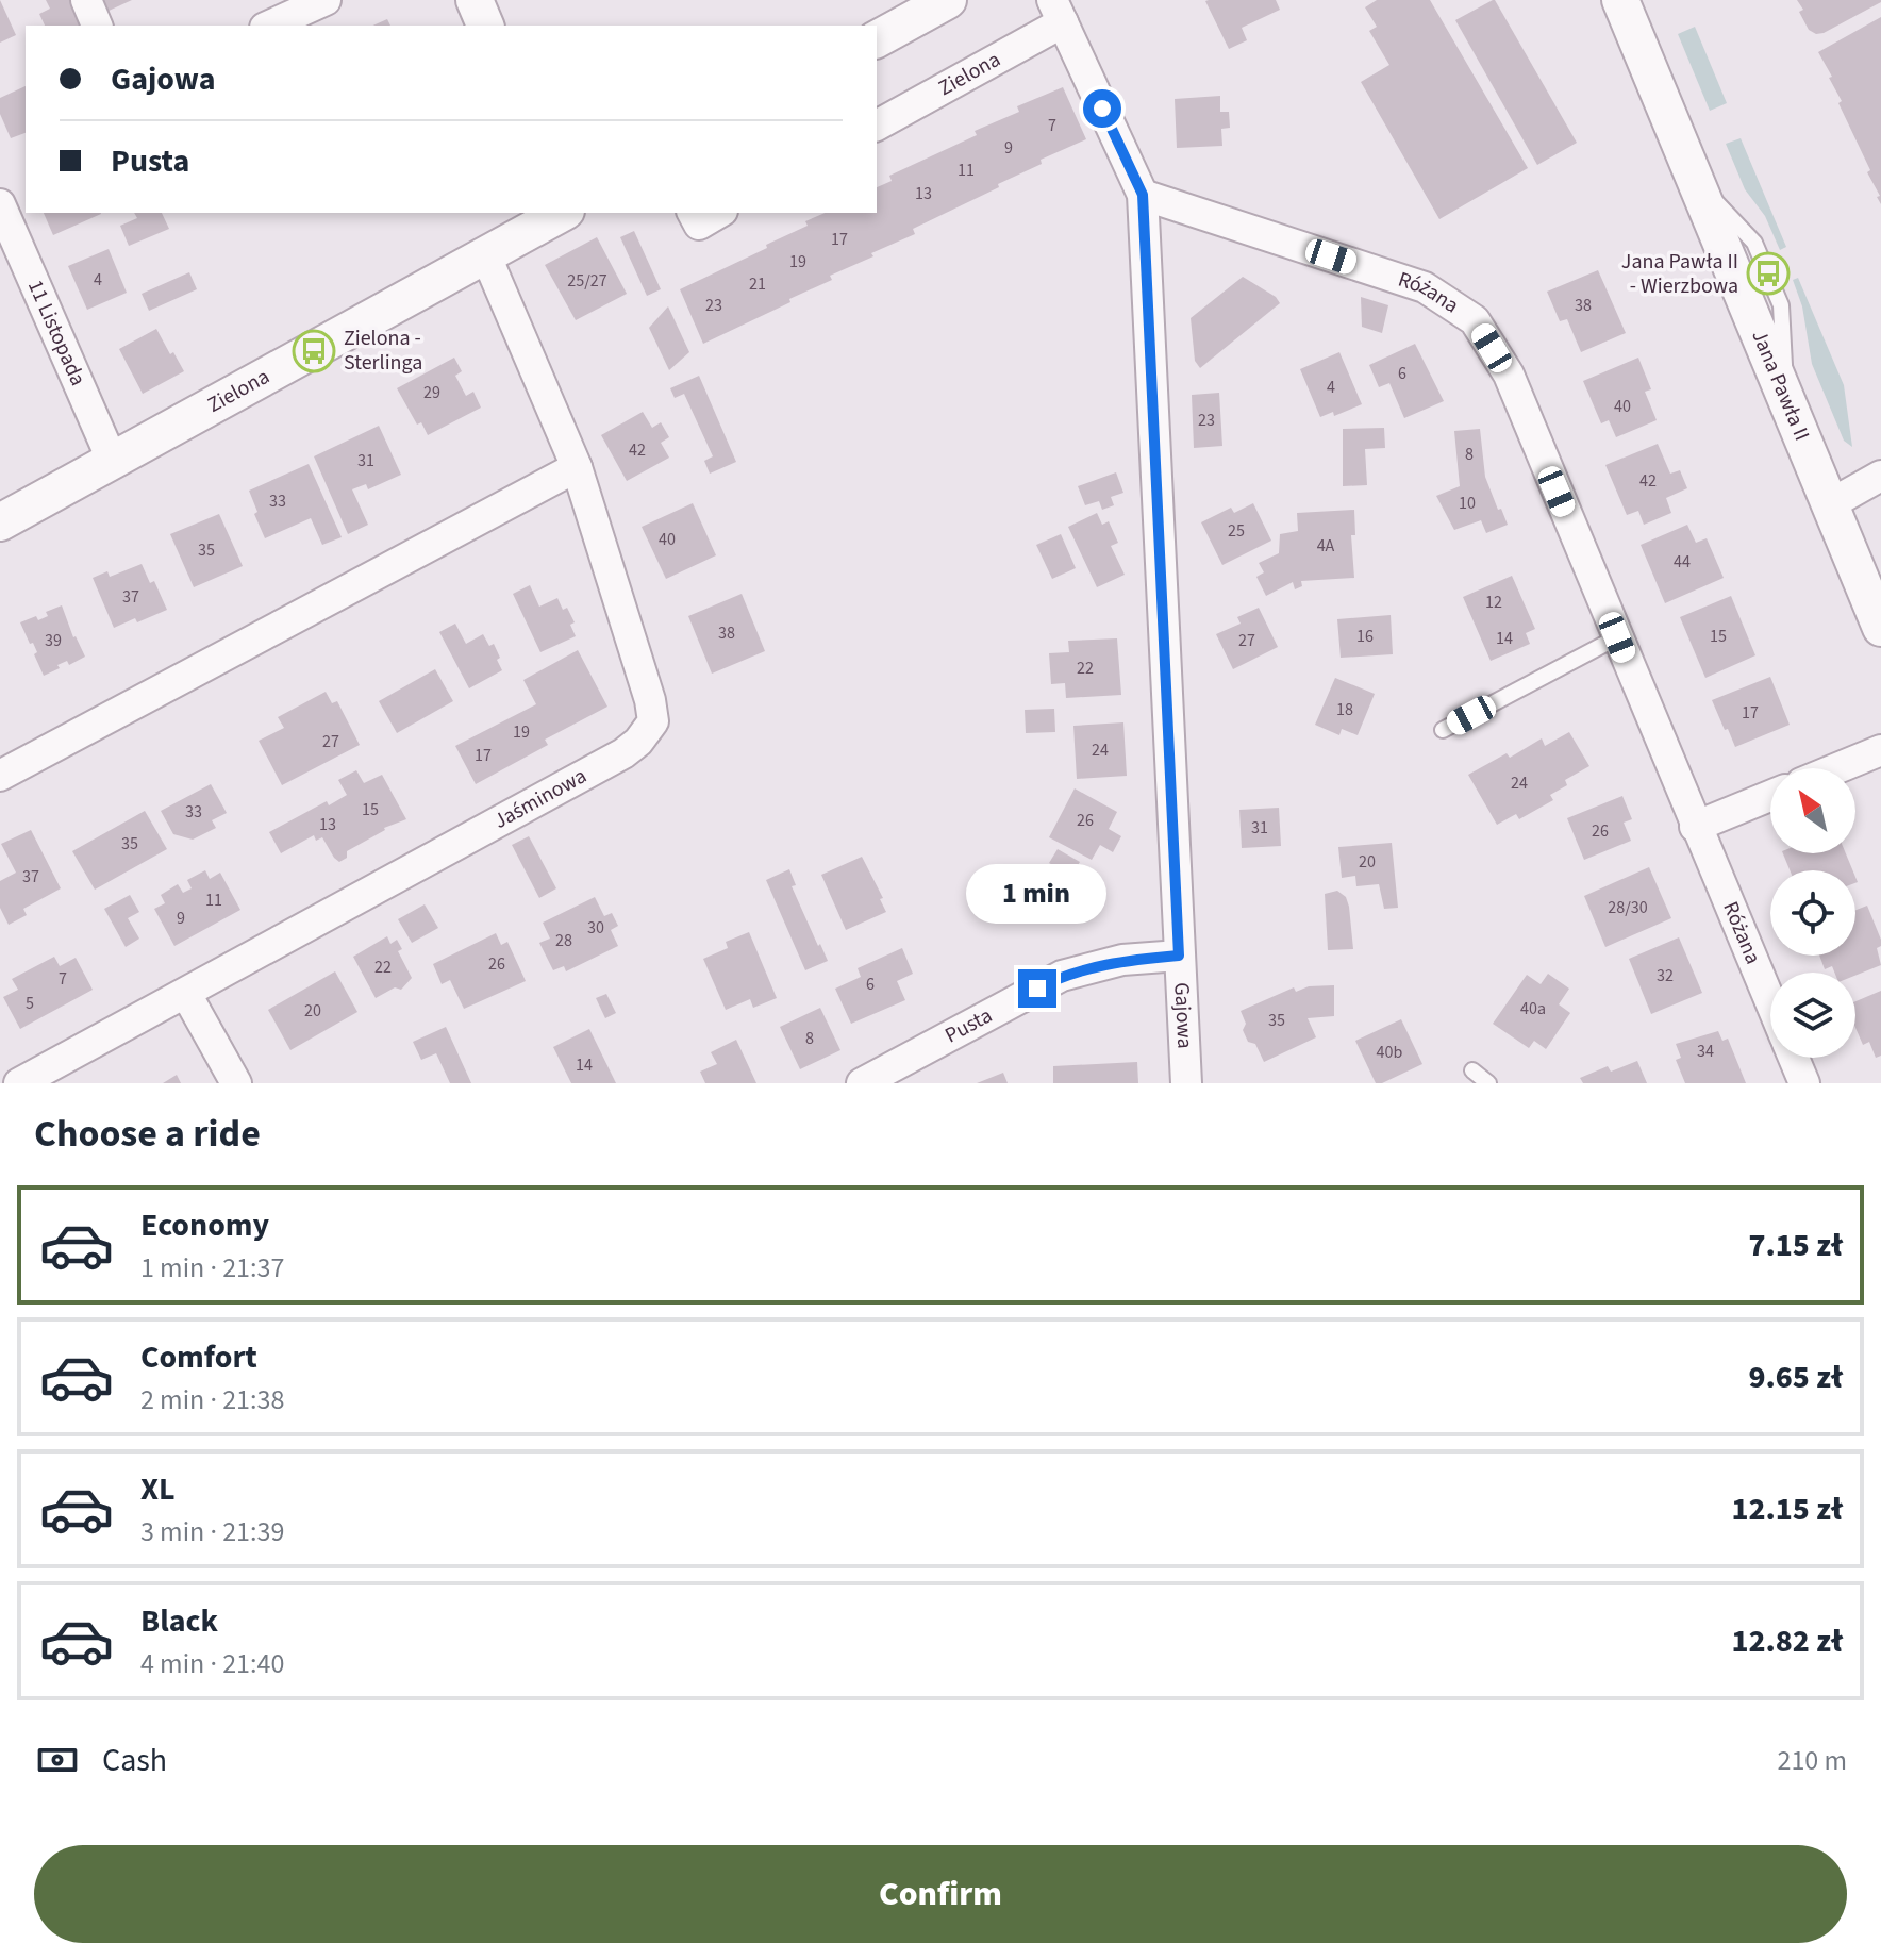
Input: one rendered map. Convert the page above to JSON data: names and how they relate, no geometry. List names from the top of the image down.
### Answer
{
  "streets": {
    "street": [
      "Zielona",
      "Różana",
      "11 Listopada",
      "Jana Pawła II",
      "Jaśminowa",
      "Gajowa",
      "Pusta"
    ]
  },
  "crossings": [
    ["Zielona", "11 Listopada"],
    ["Zielona", "Jaśminowa"],
    ["Zielona", "Gajowa"],
    ["Różana", "Gajowa"],
    ["Gajowa", "Pusta"]
  ],
  "places": {
    "bus stop": ["Jana Pawła II - Wierzbowa", "Zielona - Sterlinga"]
  },
  "house_numbers": [
    "7",
    "9",
    "11",
    "13",
    "17",
    "19",
    "4",
    "25/27",
    "21",
    "23",
    "38",
    "6",
    "4",
    "29",
    "40",
    "23",
    "42",
    "8",
    "31",
    "42",
    "33",
    "10",
    "25",
    "40",
    "4A",
    "35",
    "44",
    "37",
    "12",
    "38",
    "16",
    "15",
    "14",
    "39",
    "27",
    "22",
    "18",
    "17",
    "19",
    "27",
    "24",
    "17",
    "24",
    "15",
    "33",
    "26",
    "13",
    "31",
    "26",
    "35",
    "20",
    "37",
    "11",
    "28/30",
    "9",
    "30",
    "28",
    "26",
    "22",
    "32",
    "7",
    "6",
    "5",
    "40a",
    "20",
    "35",
    "8",
    "34",
    "40b",
    "14"
  ],
  "north": "top left",
  "page": {
    "banner": ["Gajowa", "Pusta"],
    "bubble": "1 min",
    "heading": "Choose a ride",
    "list": [
      {
        "name": "Economy",
        "note": "1 min · 21:37",
        "value": "7.15 zł"
      },
      {
        "name": "Comfort",
        "note": "2 min · 21:38",
        "value": "9.65 zł"
      },
      {
        "name": "XL",
        "note": "3 min · 21:39",
        "value": "12.15 zł"
      },
      {
        "name": "Black",
        "note": "4 min · 21:40",
        "value": "12.82 zł"
      }
    ],
    "pay": ["Cash", "210 m"],
    "buttons": "Confirm"
  }
}
